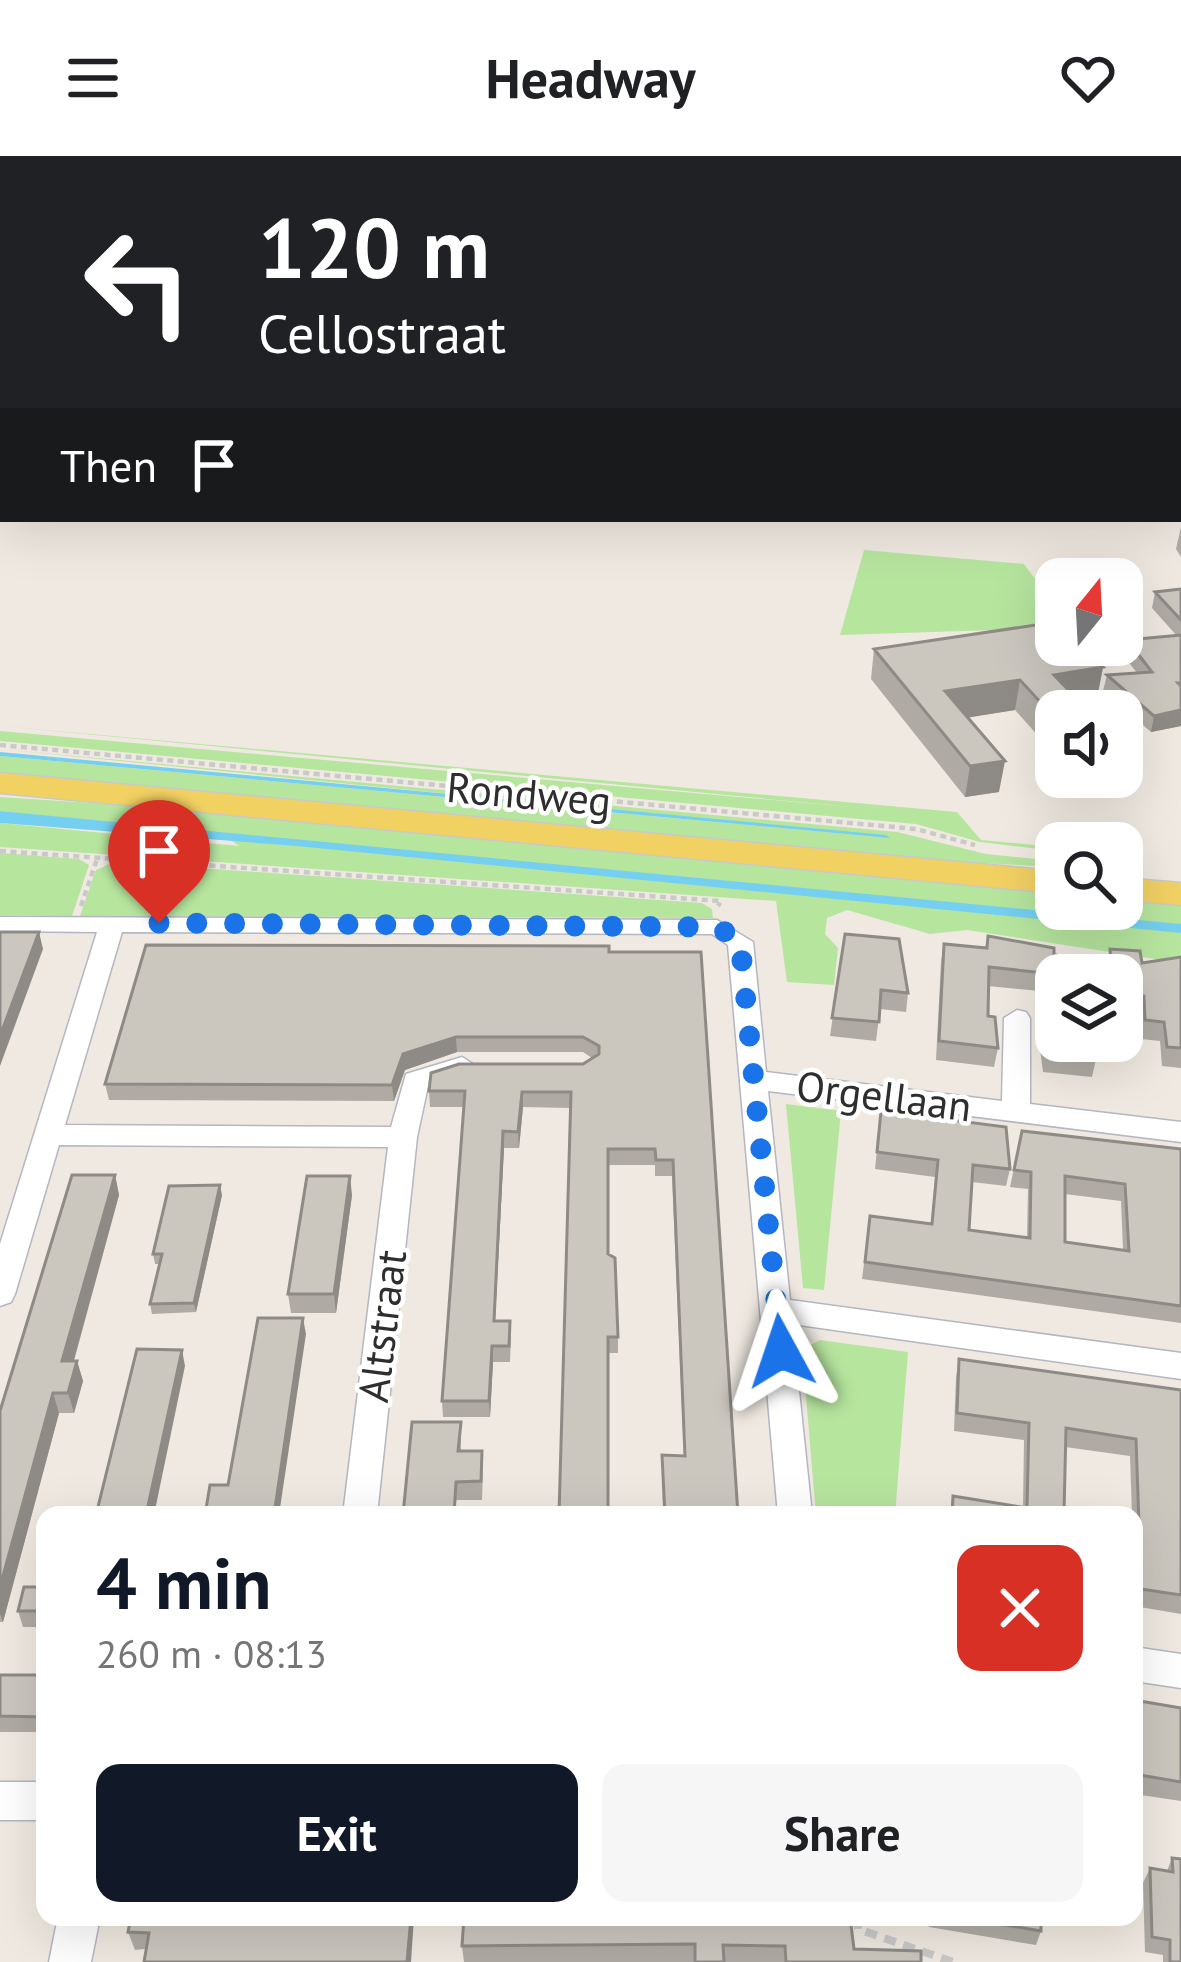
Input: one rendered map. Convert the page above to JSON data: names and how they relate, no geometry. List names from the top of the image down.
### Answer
{
  "streets": {
    "main road": ["Rondweg"],
    "street": ["Orgellaan", "Altstraat"]
  },
  "north": "top",
  "page": {
    "header": "Headway",
    "turn": ["120 m", "Cellostraat"],
    "then": "Then",
    "heading": ["4 min", "260 m · 08:13"],
    "buttons": ["Exit", "Share"]
  }
}
